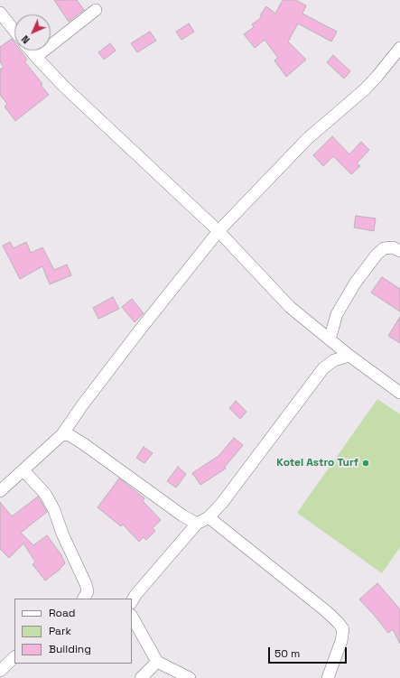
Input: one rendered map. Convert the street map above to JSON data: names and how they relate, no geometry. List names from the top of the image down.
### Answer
{
  "places": ["Kotei Astro Turf"],
  "legend": ["Road", "Park", "Building"],
  "scale_bar": "50 m",
  "north": "bottom left"
}
